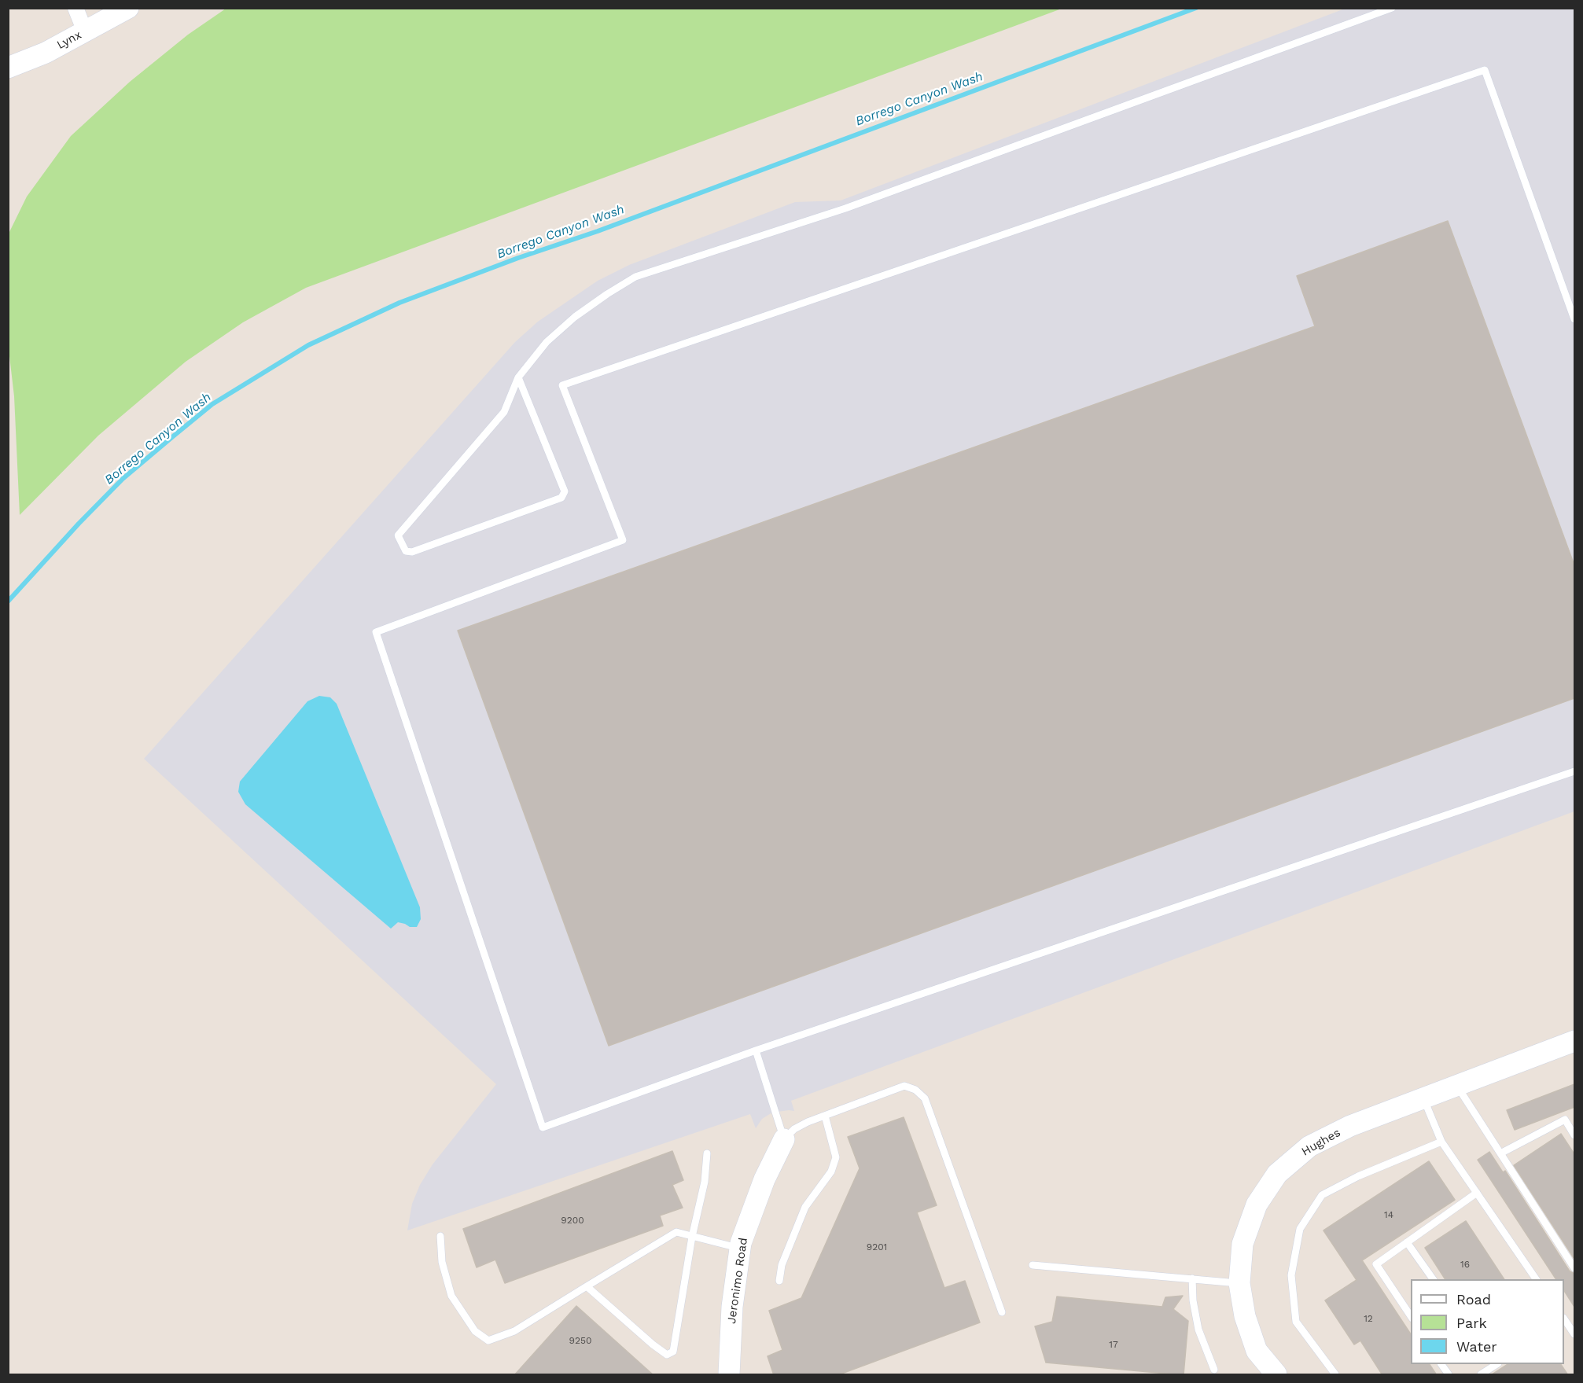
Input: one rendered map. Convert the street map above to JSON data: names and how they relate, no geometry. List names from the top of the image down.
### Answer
{
  "streets": {
    "street": ["Lynx", "Hughes", "Jeronimo Road"]
  },
  "water": ["Borrego Canyon Wash"],
  "house_numbers": [
    "14",
    "9200",
    "9201",
    "16",
    "12",
    "9250",
    "17"
  ],
  "legend": ["Road", "Park", "Water"]
}
